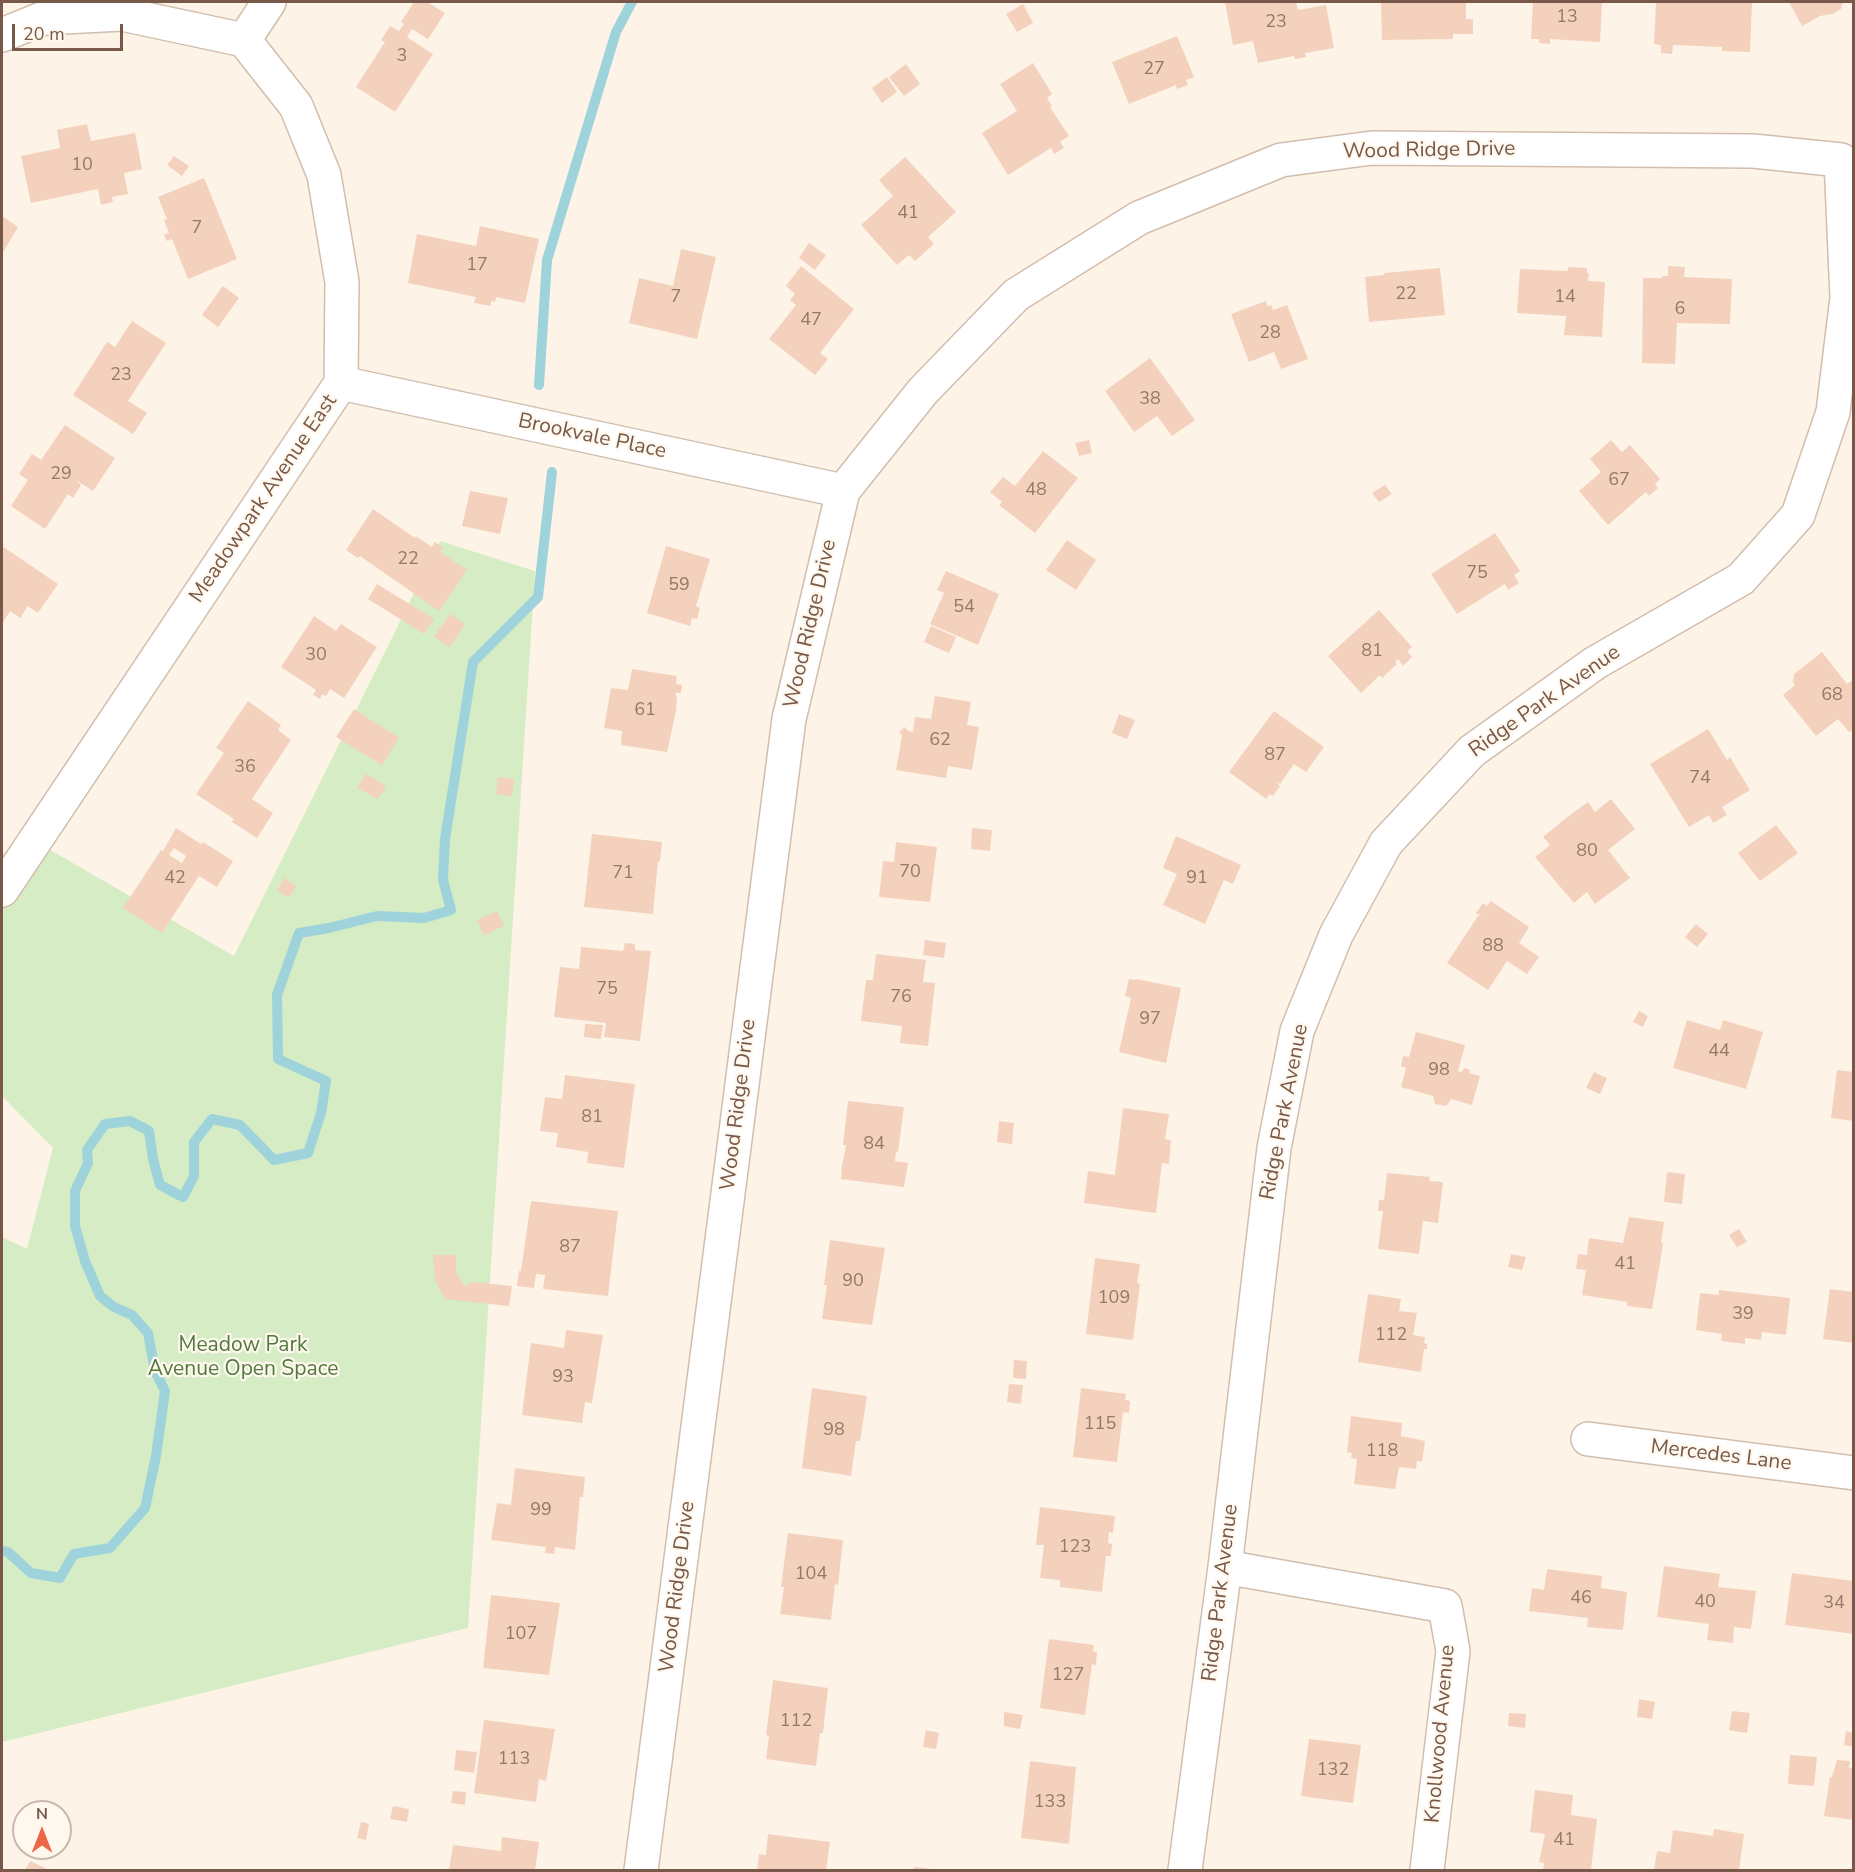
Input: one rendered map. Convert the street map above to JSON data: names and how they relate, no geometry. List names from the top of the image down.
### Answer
{
  "streets": {
    "street": [
      "Wood Ridge Drive",
      "Brookvale Place",
      "Meadowpark Avenue East",
      "Ridge Park Avenue",
      "Mercedes Lane",
      "Knollwood Avenue"
    ]
  },
  "crossings": [
    ["Wood Ridge Drive", "Brookvale Place"],
    ["Wood Ridge Drive", "Ridge Park Avenue"],
    ["Brookvale Place", "Meadowpark Avenue East"],
    ["Ridge Park Avenue", "Knollwood Avenue"]
  ],
  "parks": ["Meadow Park Avenue Open Space"],
  "house_numbers": [
    "13",
    "23",
    "3",
    "27",
    "10",
    "41",
    "7",
    "17",
    "22",
    "7",
    "14",
    "6",
    "47",
    "28",
    "23",
    "38",
    "29",
    "67",
    "48",
    "22",
    "75",
    "59",
    "54",
    "81",
    "30",
    "68",
    "61",
    "62",
    "87",
    "36",
    "74",
    "80",
    "70",
    "71",
    "42",
    "91",
    "88",
    "75",
    "76",
    "97",
    "44",
    "98",
    "81",
    "84",
    "87",
    "41",
    "90",
    "109",
    "39",
    "112",
    "93",
    "115",
    "98",
    "118",
    "99",
    "123",
    "104",
    "46",
    "40",
    "34",
    "107",
    "127",
    "112",
    "113",
    "132",
    "133",
    "41"
  ],
  "scale_bar": "20 m",
  "north": "top"
}
